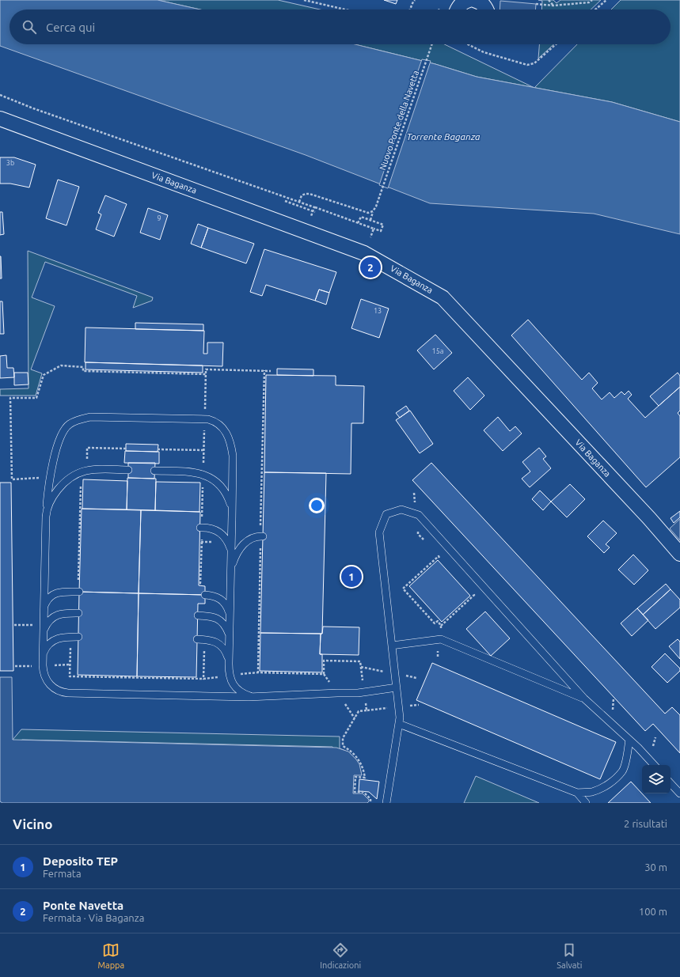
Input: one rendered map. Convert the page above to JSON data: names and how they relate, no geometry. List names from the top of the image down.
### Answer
{
  "streets": {
    "street": ["Via Baganza"],
    "path": ["Nuovo Ponte della Navetta"]
  },
  "water": ["Torrente Baganza"],
  "house_numbers": [
    "3b",
    "9",
    "13",
    "15a"
  ],
  "page": {
    "search": "Cerca qui",
    "pins": ["2", "1"],
    "heading": ["Vicino", "2 risultati"],
    "list": [
      {
        "mark": "1",
        "name": "Deposito TEP",
        "note": "Fermata",
        "value": "30 m"
      },
      {
        "mark": "2",
        "name": "Ponte Navetta",
        "note": "Fermata · Via Baganza",
        "value": "100 m"
      }
    ],
    "nav": ["Mappa", "Indicazioni", "Salvati"]
  }
}
